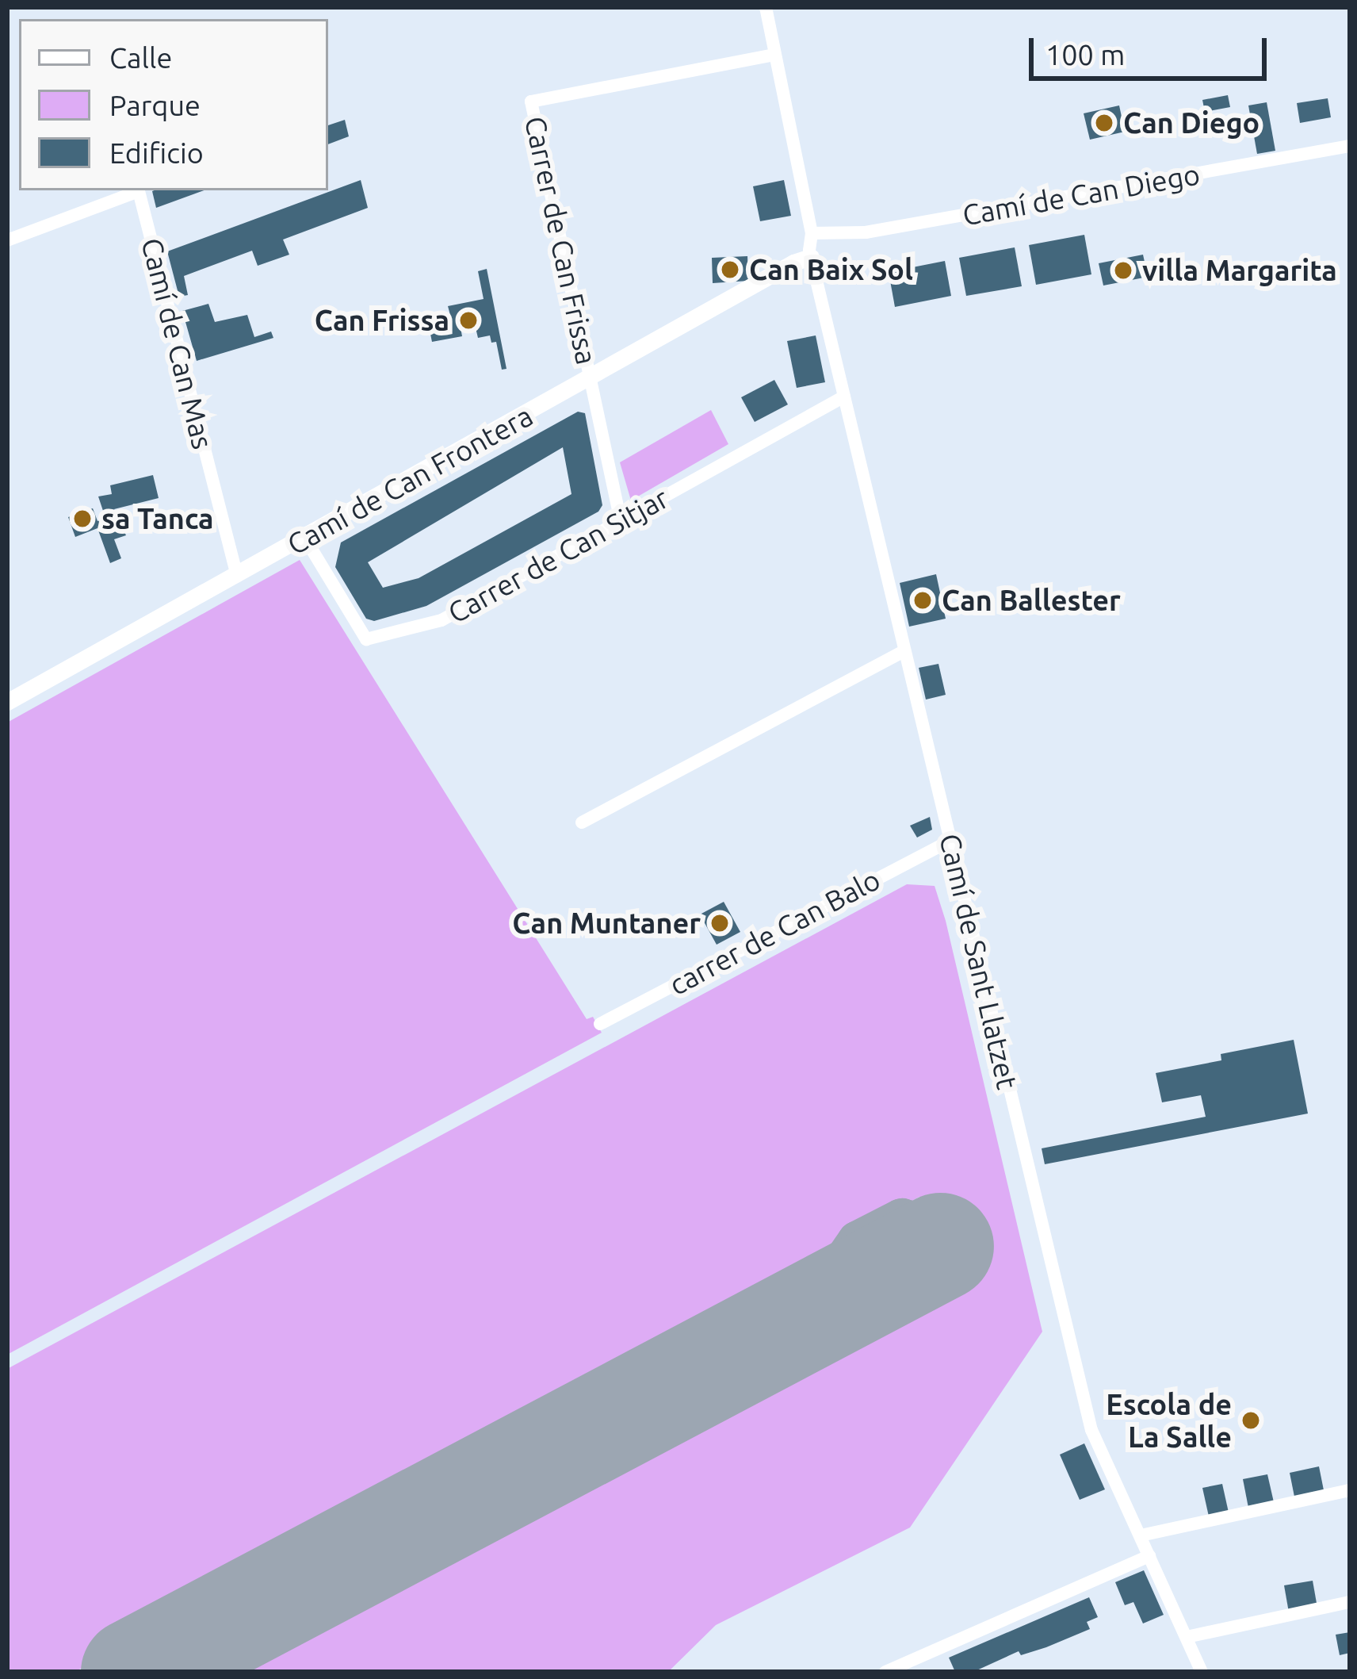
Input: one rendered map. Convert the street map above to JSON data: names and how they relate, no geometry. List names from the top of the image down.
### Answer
{
  "streets": {
    "street": [
      "Camí de Can Diego",
      "Carrer de Can Frissa",
      "Camí de Can Mas",
      "Camí de Can Frontera",
      "Carrer de Can Sitjar",
      "carrer de Can Balo",
      "Camí de Sant Llatzet"
    ]
  },
  "crossings": [
    ["Camí de Can Diego", "Camí de Sant Llatzet"],
    ["Carrer de Can Frissa", "Camí de Can Frontera"],
    ["Carrer de Can Frissa", "Carrer de Can Sitjar"],
    ["Carrer de Can Frissa", "Camí de Sant Llatzet"],
    ["Camí de Can Mas", "Camí de Can Frontera"],
    ["Camí de Can Frontera", "Carrer de Can Sitjar"],
    ["Camí de Can Frontera", "Camí de Sant Llatzet"],
    ["Carrer de Can Sitjar", "Camí de Sant Llatzet"],
    ["carrer de Can Balo", "Camí de Sant Llatzet"]
  ],
  "places": [
    "Can Diego",
    "Can Baix Sol",
    "villa Margarita",
    "Can Frissa",
    "sa Tanca",
    "Can Ballester",
    "Can Muntaner",
    "Escola de La Salle"
  ],
  "legend": ["Calle", "Parque", "Edificio"],
  "scale_bar": "100 m"
}
